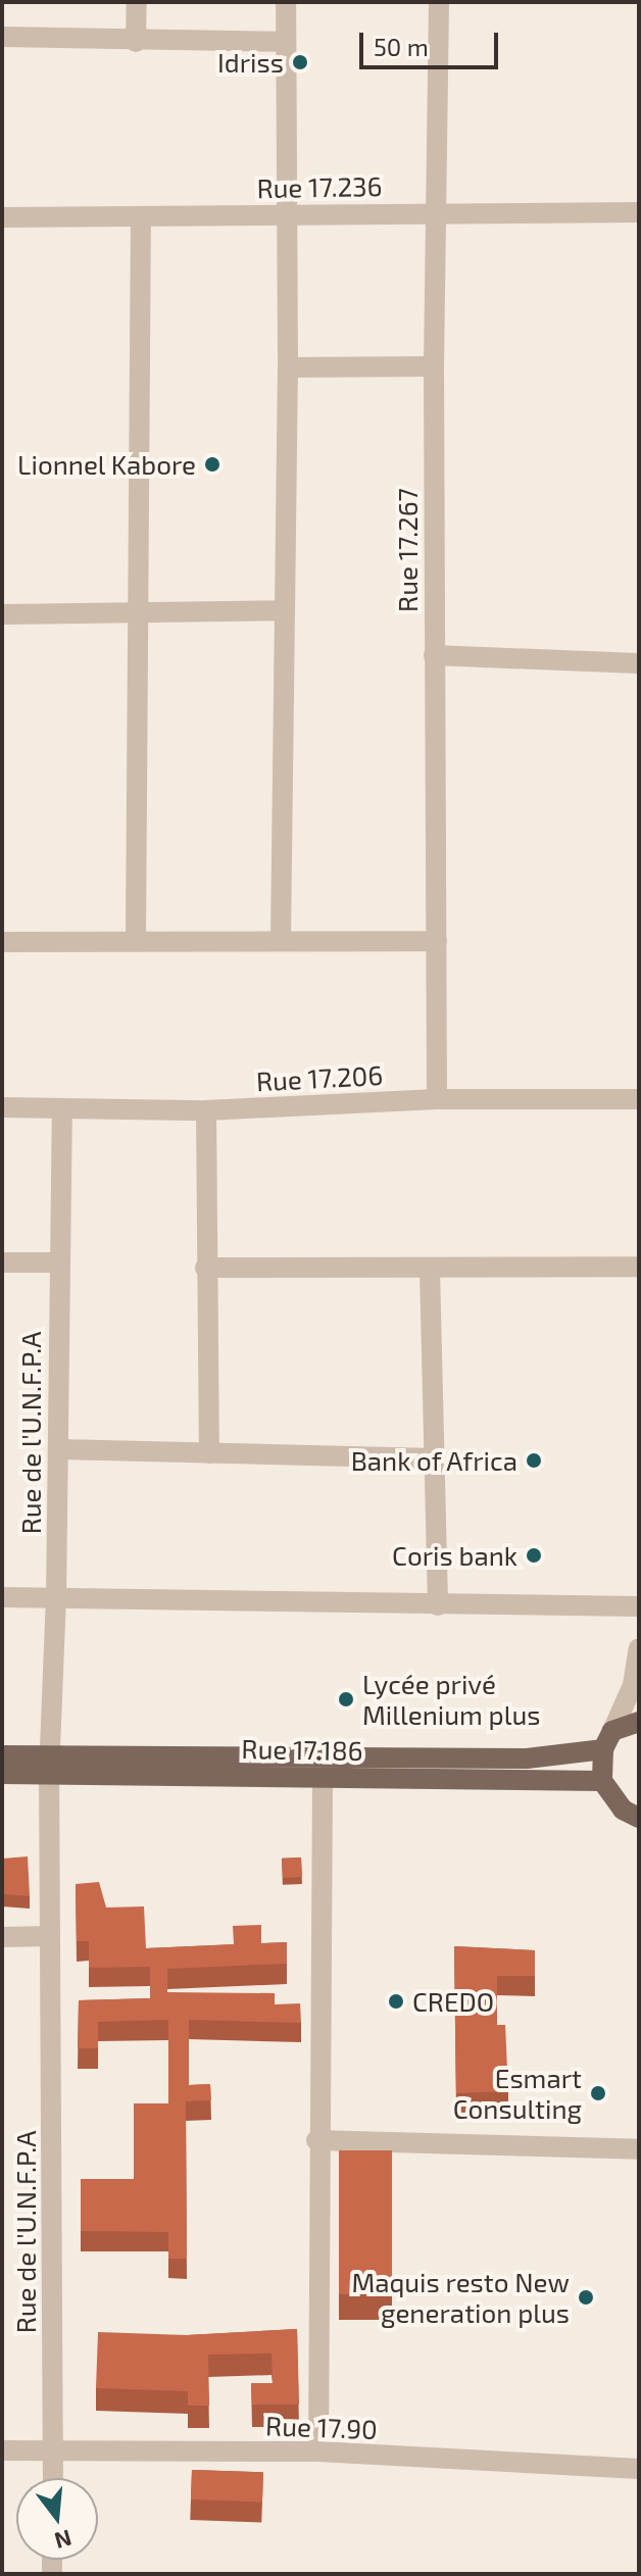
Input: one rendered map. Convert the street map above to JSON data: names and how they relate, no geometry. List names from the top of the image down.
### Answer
{
  "streets": {
    "main road": ["Rue 17.186"],
    "street": [
      "Rue 17.236",
      "Rue 17.267",
      "Rue 17.206",
      "Rue de l'U.N.F.P.A",
      "Rue 17.90"
    ]
  },
  "crossings": [
    ["Rue 17.236", "Rue 17.267"],
    ["Rue 17.267", "Rue 17.206"],
    ["Rue 17.206", "Rue de l'U.N.F.P.A"],
    ["Rue de l'U.N.F.P.A", "Rue 17.186"],
    ["Rue de l'U.N.F.P.A", "Rue 17.90"]
  ],
  "places": [
    "Idriss",
    "Lionnel Kabore",
    "Bank of Africa",
    "Coris bank",
    "Lycée privé Millenium plus",
    "CREDO",
    "Esmart Consulting",
    "Maquis resto New generation plus"
  ],
  "scale_bar": "50 m",
  "north": "bottom"
}
